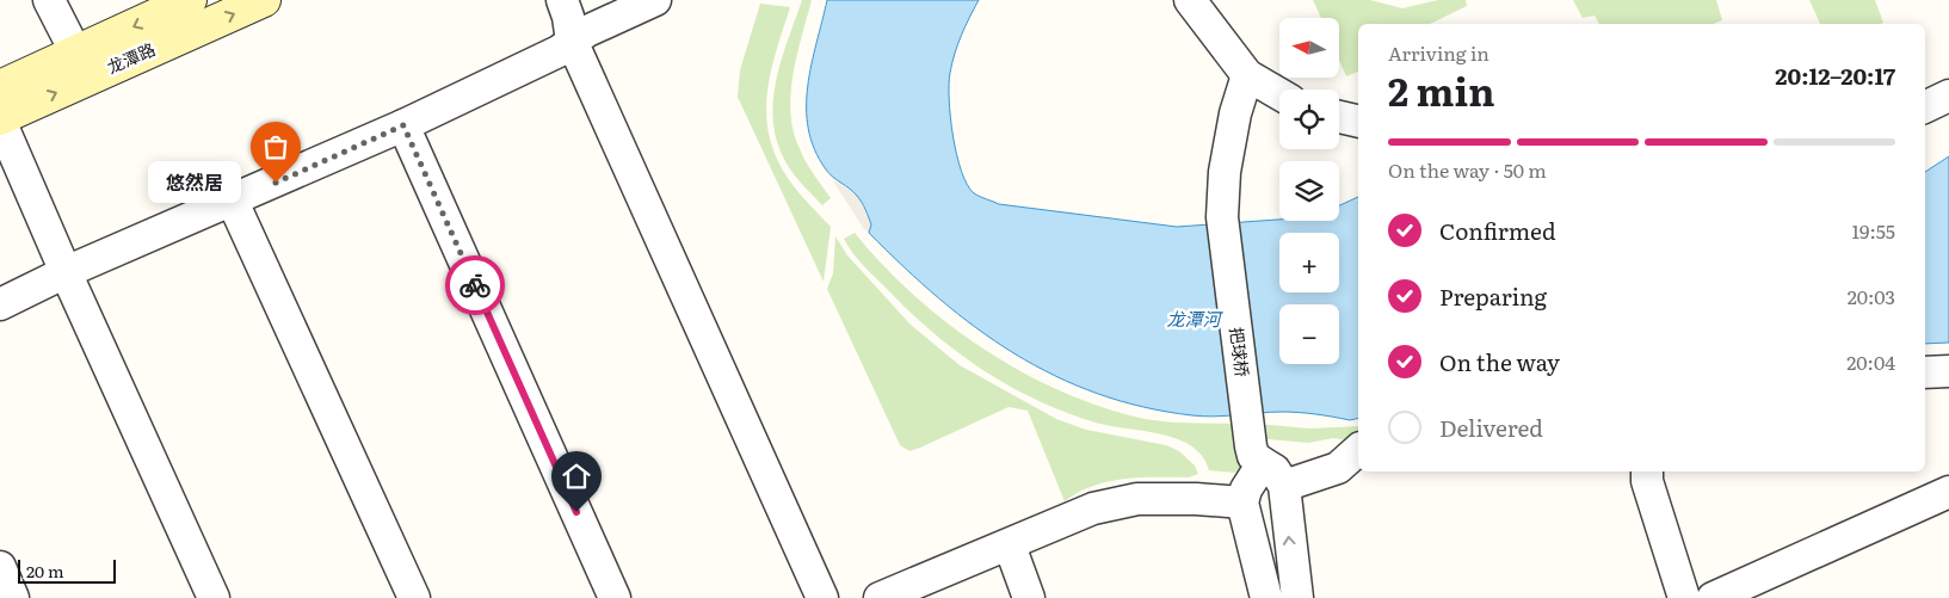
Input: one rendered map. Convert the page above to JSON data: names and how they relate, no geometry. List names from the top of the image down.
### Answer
{
  "streets": {
    "main road": ["龙潭路"],
    "street": ["把球桥"]
  },
  "water": ["龙潭河"],
  "places": ["悠然居"],
  "scale_bar": "20 m",
  "north": "left",
  "page": {
    "map_buttons": ["+", "−"],
    "heading": ["2 min", "Arriving in", "20:12–20:17"],
    "bar": "On the way · 50 m",
    "bubble": "悠然居",
    "list": [
      ["Confirmed", "19:55"],
      ["Preparing", "20:03"],
      ["On the way", "20:04"],
      "Delivered"
    ],
    "scale": "20 m"
  }
}
